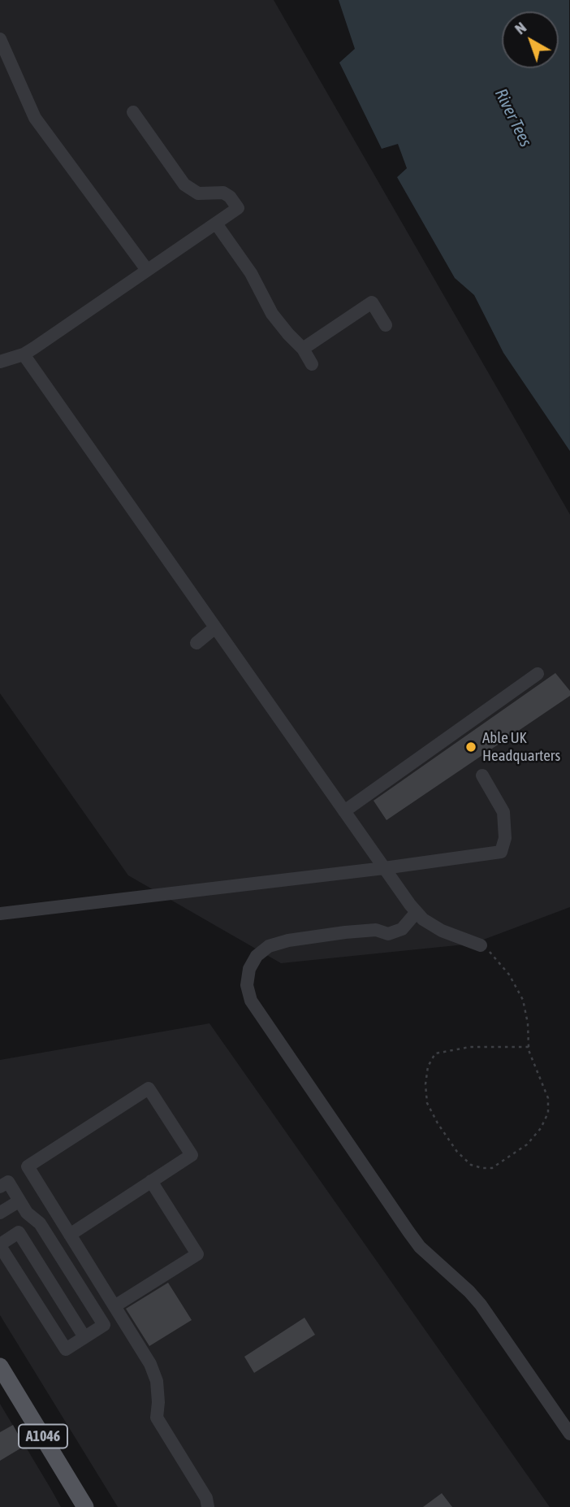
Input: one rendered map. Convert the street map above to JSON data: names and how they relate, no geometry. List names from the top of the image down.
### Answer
{
  "streets": {
    "main road": ["A1046"]
  },
  "water": ["River Tees"],
  "places": ["Able UK Headquarters"],
  "north": "top left"
}
